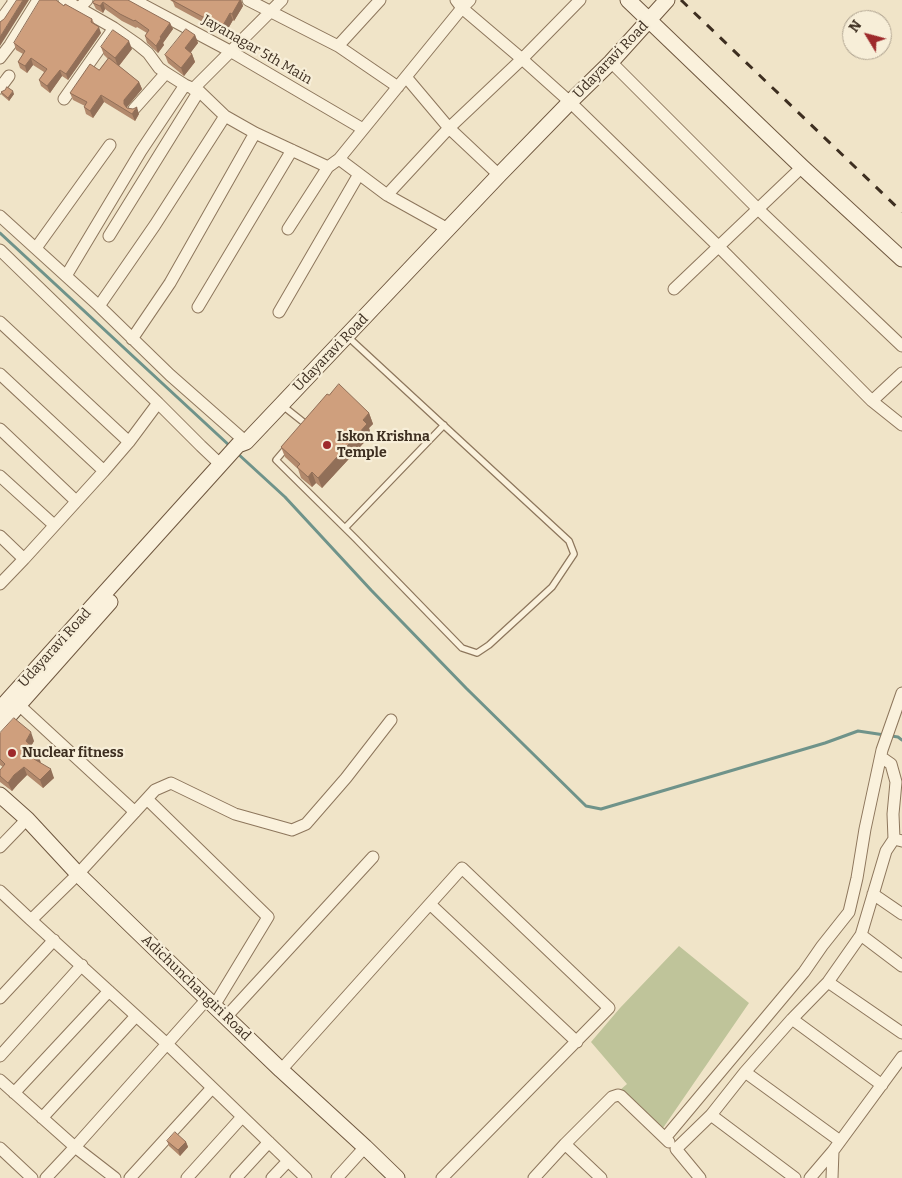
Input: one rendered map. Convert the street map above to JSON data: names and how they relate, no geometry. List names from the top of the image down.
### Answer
{
  "streets": {
    "street": ["Jayanagar 5th Main", "Udayaravi Road", "Adichunchangiri Road"]
  },
  "places": ["Iskon Krishna Temple", "Nuclear fitness"],
  "north": "top left"
}
